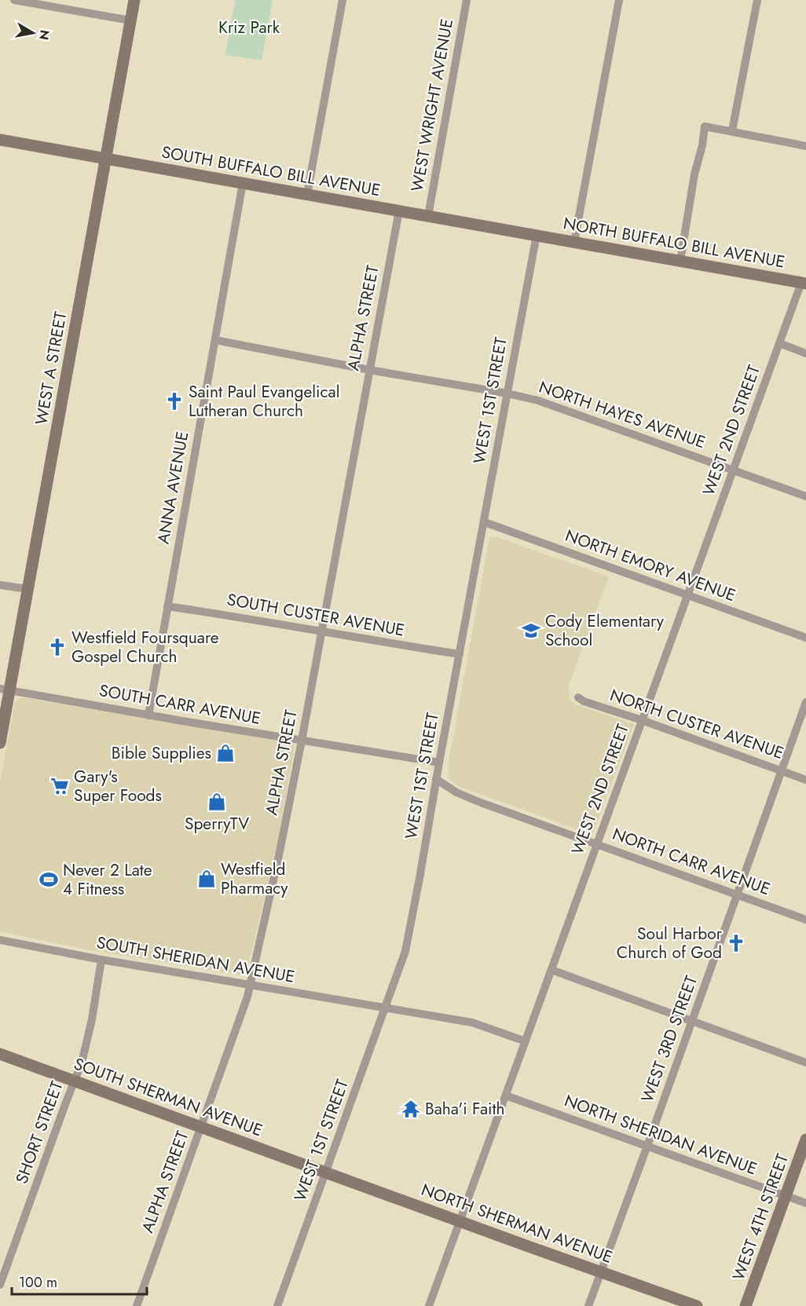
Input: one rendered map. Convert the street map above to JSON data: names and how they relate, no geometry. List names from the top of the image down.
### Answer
{
  "streets": {
    "street": [
      "WEST WRIGHT AVENUE",
      "SOUTH BUFFALO BILL AVENUE",
      "NORTH BUFFALO BILL AVENUE",
      "ALPHA STREET",
      "WEST A STREET",
      "WEST 1ST STREET",
      "NORTH HAYES AVENUE",
      "WEST 2ND STREET",
      "ANNA AVENUE",
      "NORTH EMORY AVENUE",
      "SOUTH CUSTER AVENUE",
      "SOUTH CARR AVENUE",
      "NORTH CUSTER AVENUE",
      "NORTH CARR AVENUE",
      "SOUTH SHERIDAN AVENUE",
      "WEST 3RD STREET",
      "SOUTH SHERMAN AVENUE",
      "SHORT STREET",
      "NORTH SHERIDAN AVENUE",
      "WEST 4TH STREET",
      "NORTH SHERMAN AVENUE"
    ]
  },
  "crossings": [
    ["WEST WRIGHT AVENUE", "SOUTH BUFFALO BILL AVENUE"],
    ["SOUTH BUFFALO BILL AVENUE", "NORTH BUFFALO BILL AVENUE"],
    ["SOUTH BUFFALO BILL AVENUE", "ALPHA STREET"],
    ["SOUTH BUFFALO BILL AVENUE", "WEST A STREET"],
    ["SOUTH BUFFALO BILL AVENUE", "WEST 1ST STREET"],
    ["SOUTH BUFFALO BILL AVENUE", "ANNA AVENUE"],
    ["NORTH BUFFALO BILL AVENUE", "WEST 1ST STREET"],
    ["NORTH BUFFALO BILL AVENUE", "WEST 2ND STREET"],
    ["ALPHA STREET", "NORTH HAYES AVENUE"],
    ["ALPHA STREET", "SOUTH CUSTER AVENUE"],
    ["ALPHA STREET", "SOUTH CARR AVENUE"],
    ["ALPHA STREET", "SOUTH SHERIDAN AVENUE"],
    ["ALPHA STREET", "SOUTH SHERMAN AVENUE"],
    ["WEST A STREET", "SOUTH CARR AVENUE"],
    ["WEST 1ST STREET", "NORTH HAYES AVENUE"],
    ["WEST 1ST STREET", "NORTH EMORY AVENUE"],
    ["WEST 1ST STREET", "SOUTH CUSTER AVENUE"],
    ["WEST 1ST STREET", "SOUTH CARR AVENUE"],
    ["WEST 1ST STREET", "NORTH CARR AVENUE"],
    ["WEST 1ST STREET", "SOUTH SHERIDAN AVENUE"],
    ["WEST 1ST STREET", "SOUTH SHERMAN AVENUE"],
    ["WEST 1ST STREET", "NORTH SHERMAN AVENUE"],
    ["NORTH HAYES AVENUE", "WEST 2ND STREET"],
    ["NORTH HAYES AVENUE", "ANNA AVENUE"],
    ["WEST 2ND STREET", "NORTH EMORY AVENUE"],
    ["WEST 2ND STREET", "NORTH CUSTER AVENUE"],
    ["WEST 2ND STREET", "NORTH CARR AVENUE"],
    ["WEST 2ND STREET", "NORTH SHERIDAN AVENUE"],
    ["WEST 2ND STREET", "NORTH SHERMAN AVENUE"],
    ["ANNA AVENUE", "SOUTH CUSTER AVENUE"],
    ["ANNA AVENUE", "SOUTH CARR AVENUE"],
    ["NORTH CUSTER AVENUE", "WEST 3RD STREET"],
    ["NORTH CARR AVENUE", "WEST 3RD STREET"],
    ["SOUTH SHERIDAN AVENUE", "SHORT STREET"],
    ["WEST 3RD STREET", "NORTH SHERIDAN AVENUE"],
    ["WEST 3RD STREET", "NORTH SHERMAN AVENUE"],
    ["SOUTH SHERMAN AVENUE", "SHORT STREET"],
    ["SOUTH SHERMAN AVENUE", "NORTH SHERMAN AVENUE"],
    ["NORTH SHERIDAN AVENUE", "WEST 4TH STREET"]
  ],
  "parks": ["Kriz Park"],
  "places": {
    "church": ["Saint Paul Evangelical Lutheran Church", "Westfield Foursquare Gospel Church", "Soul Harbor Church of God"],
    "school or university": ["Cody Elementary School"],
    "shop": ["Bible Supplies", "SperryTV", "Westfield Pharmacy"],
    "supermarket": ["Gary's Super Foods"],
    "sports": ["Never 2 Late 4 Fitness"],
    "temple": ["Baha'i Faith"]
  },
  "scale_bar": "100 m",
  "north": "right"
}
